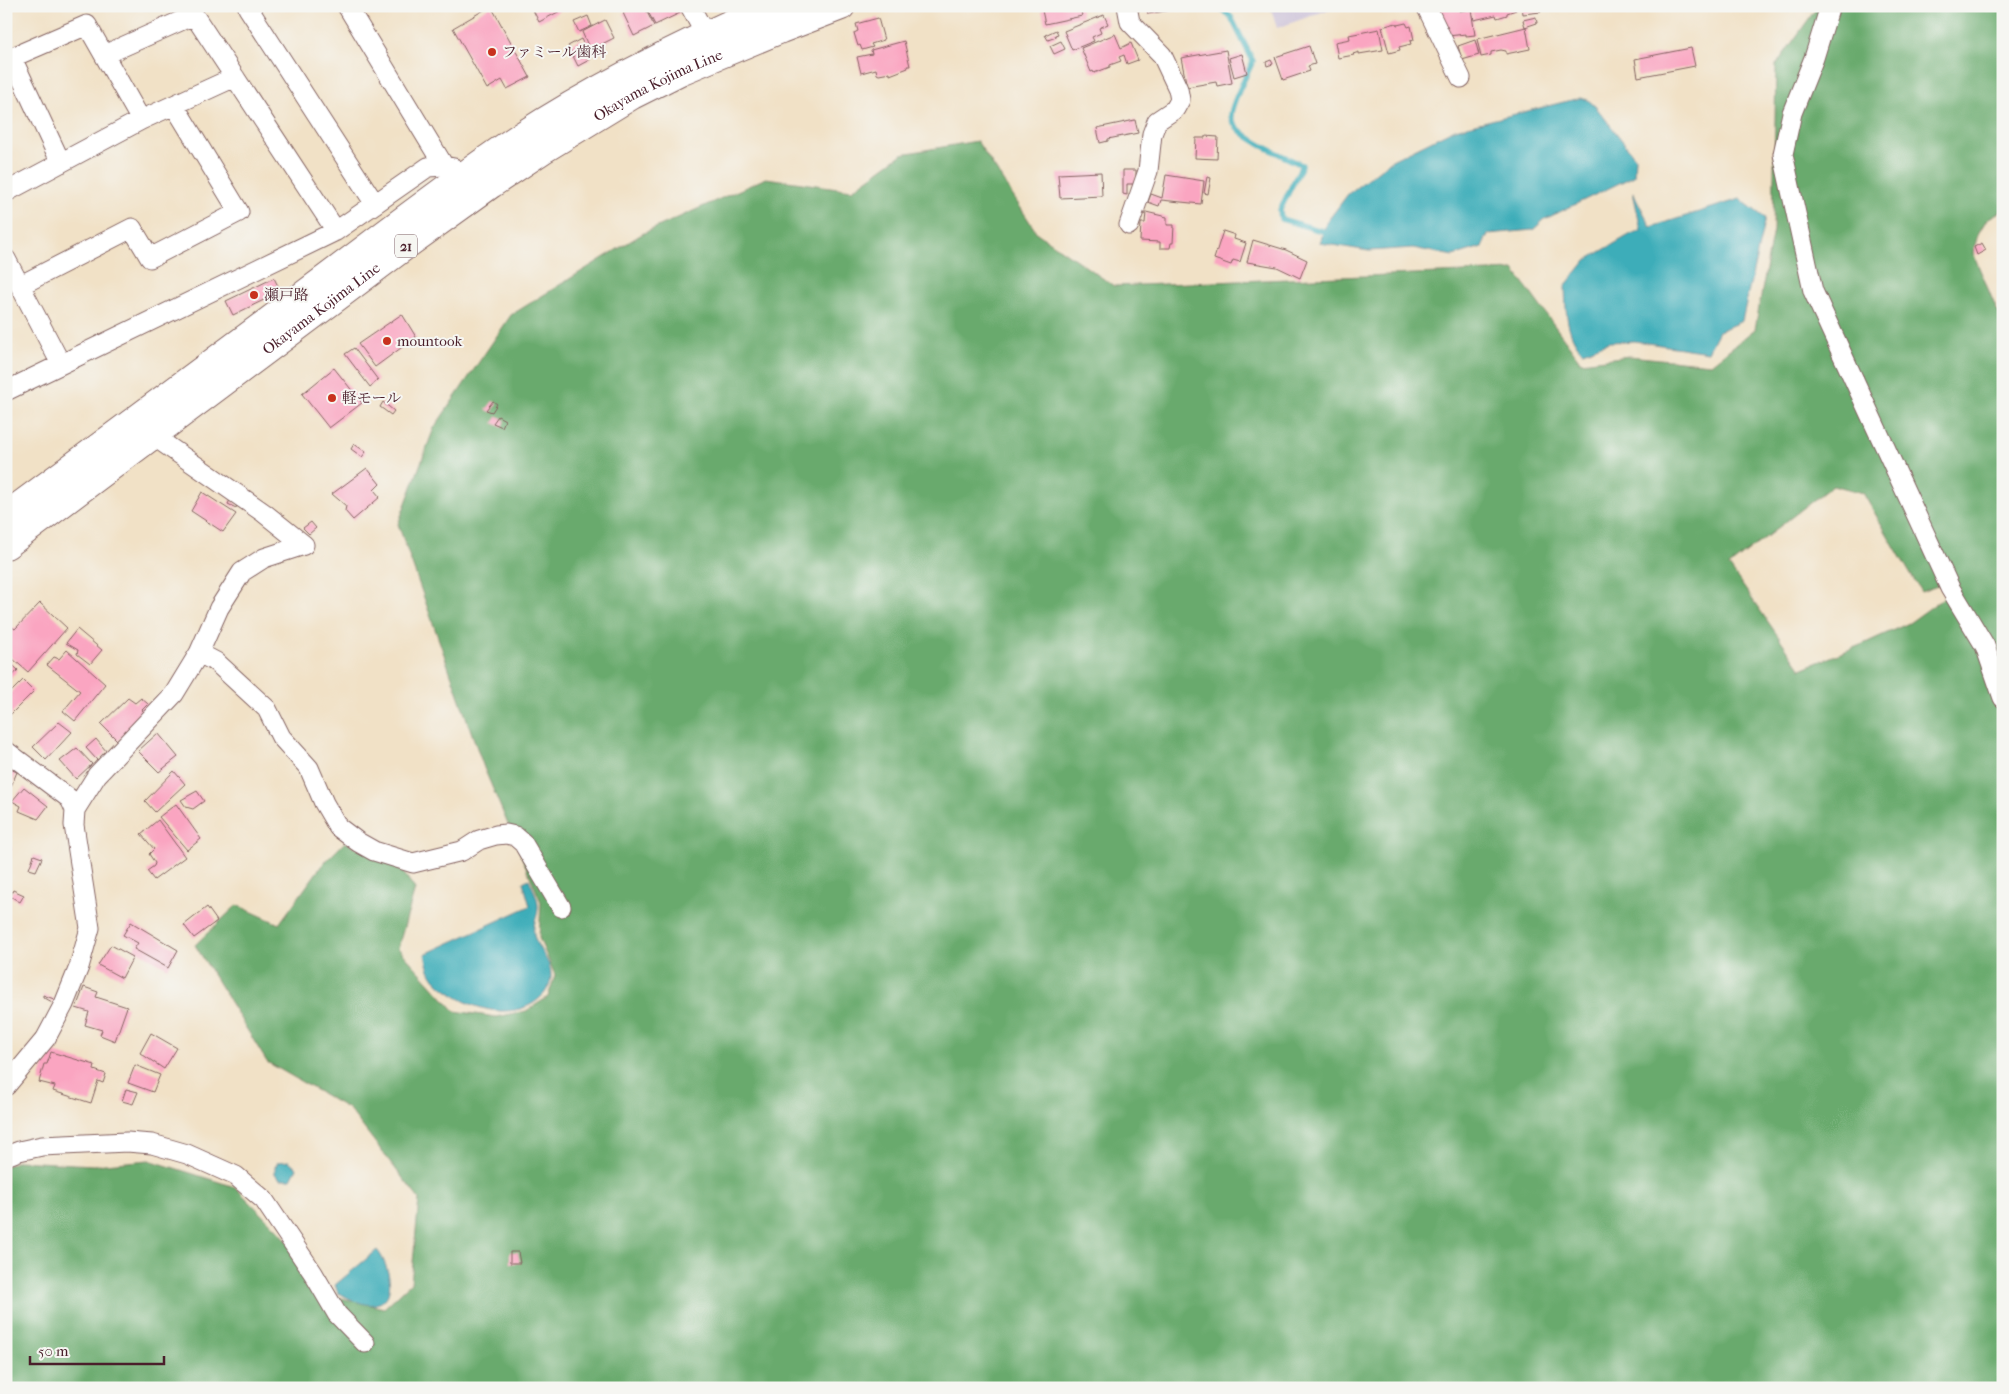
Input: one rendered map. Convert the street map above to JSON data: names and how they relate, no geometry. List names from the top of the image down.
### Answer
{
  "streets": {
    "main road": ["Okayama Kojima Line", "21"]
  },
  "places": [
    "ファミール歯科",
    "瀬戸路",
    "mountook",
    "軽モール"
  ],
  "scale_bar": "50 m"
}
